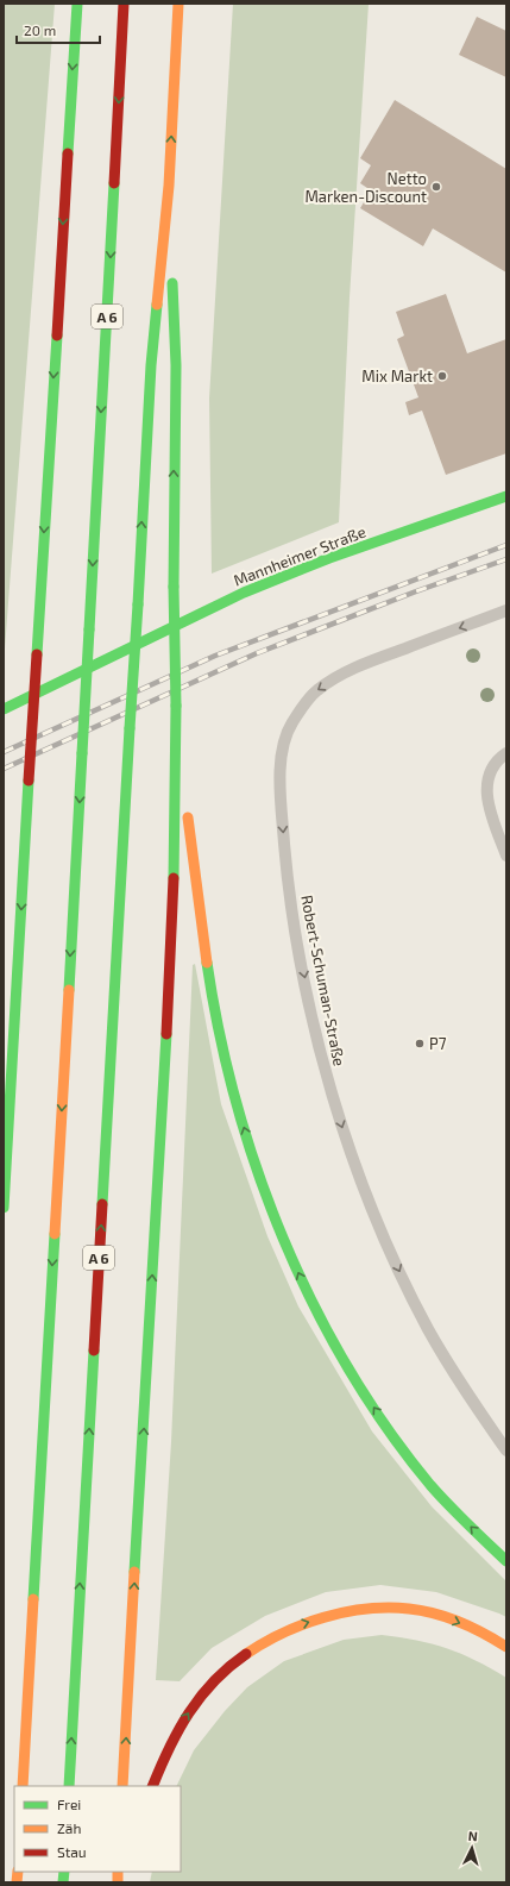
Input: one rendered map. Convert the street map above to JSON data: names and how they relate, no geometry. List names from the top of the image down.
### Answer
{
  "streets": {
    "main road": ["A 6", "Mannheimer Straße"],
    "lane": ["Robert-Schuman-Straße"]
  },
  "one_way": ["Robert-Schuman-Straße"],
  "places": ["Netto Marken-Discount", "Mix Markt", "P7"],
  "legend": ["Frei", "Zäh", "Stau"],
  "scale_bar": "20 m",
  "north": "top"
}
